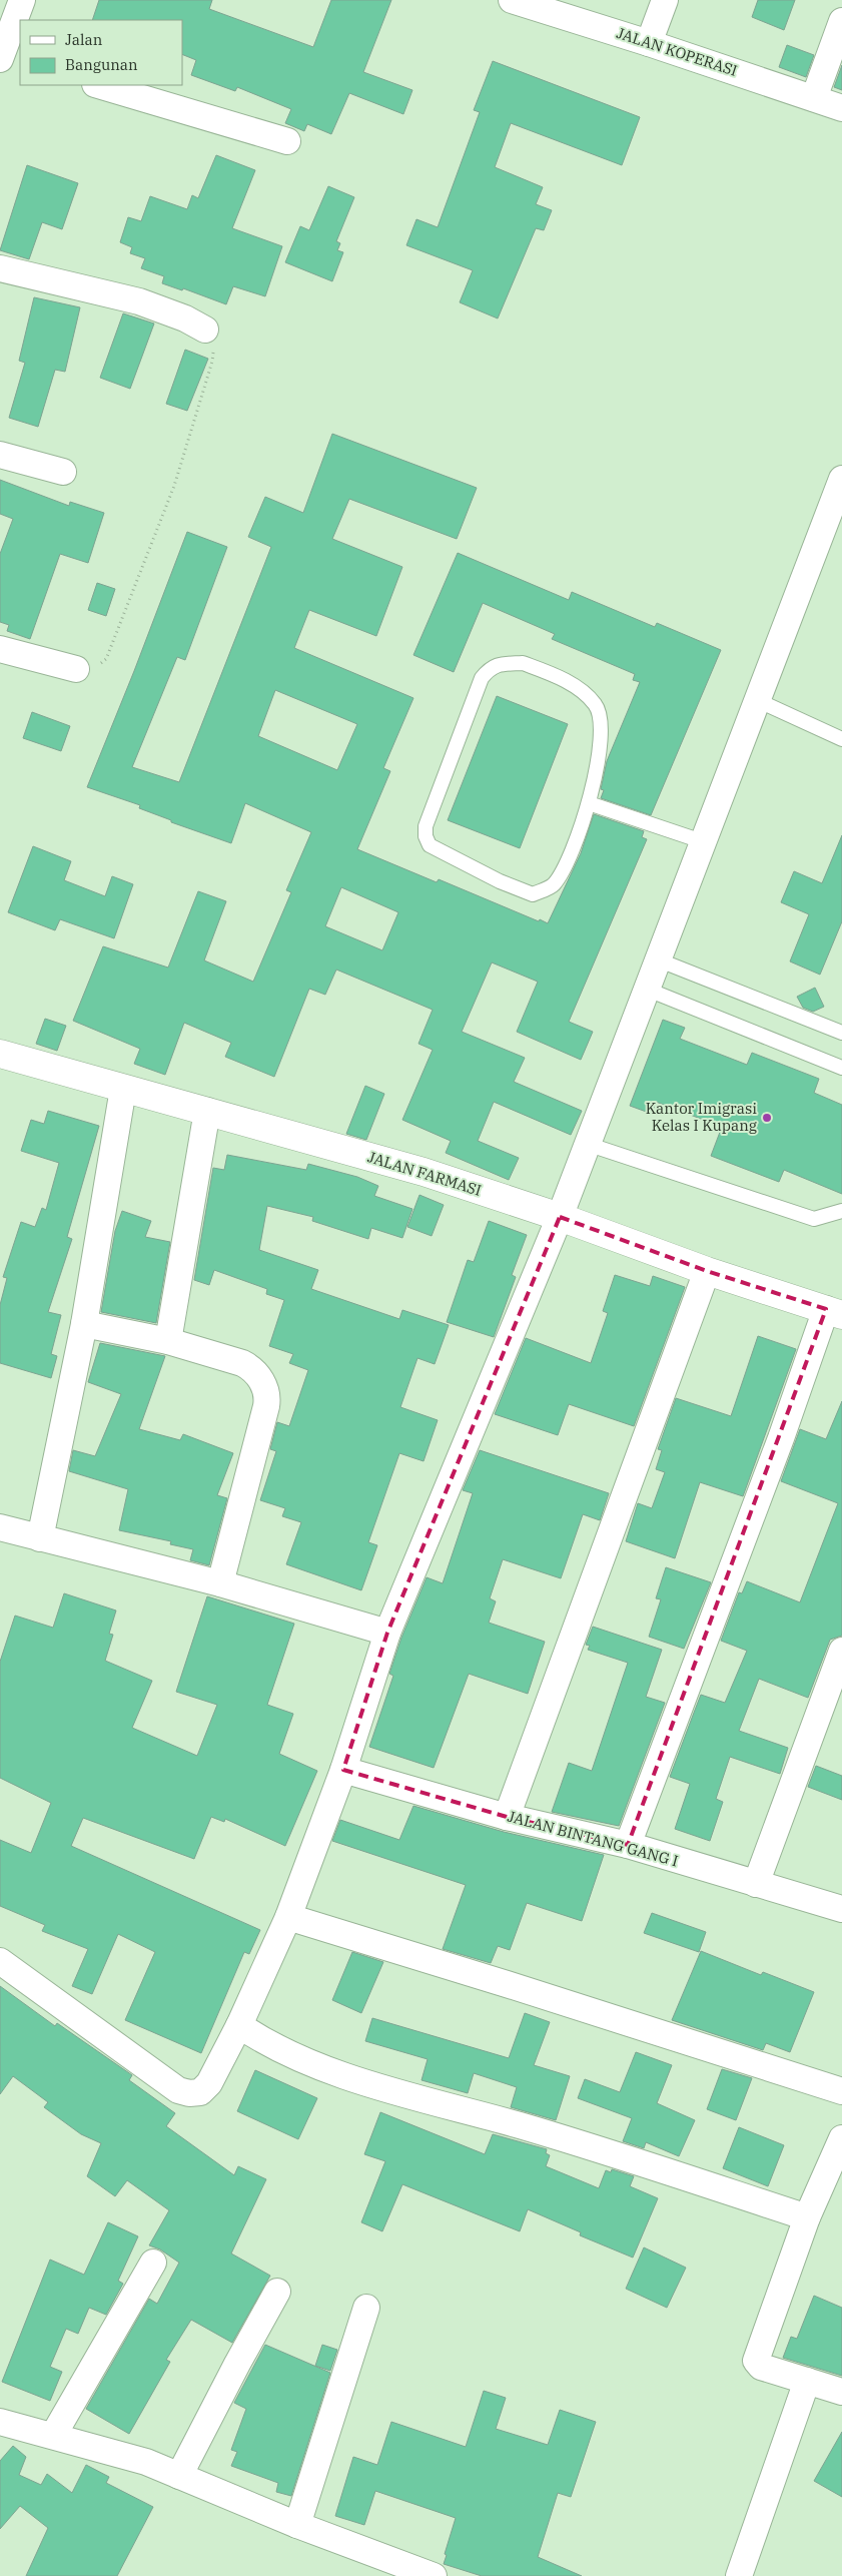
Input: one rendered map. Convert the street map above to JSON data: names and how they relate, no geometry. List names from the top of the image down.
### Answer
{
  "streets": {
    "street": ["JALAN KOPERASI", "JALAN FARMASI", "JALAN BINTANG GANG I"]
  },
  "places": ["Kantor Imigrasi Kelas I Kupang"],
  "legend": ["Jalan", "Bangunan"]
}
